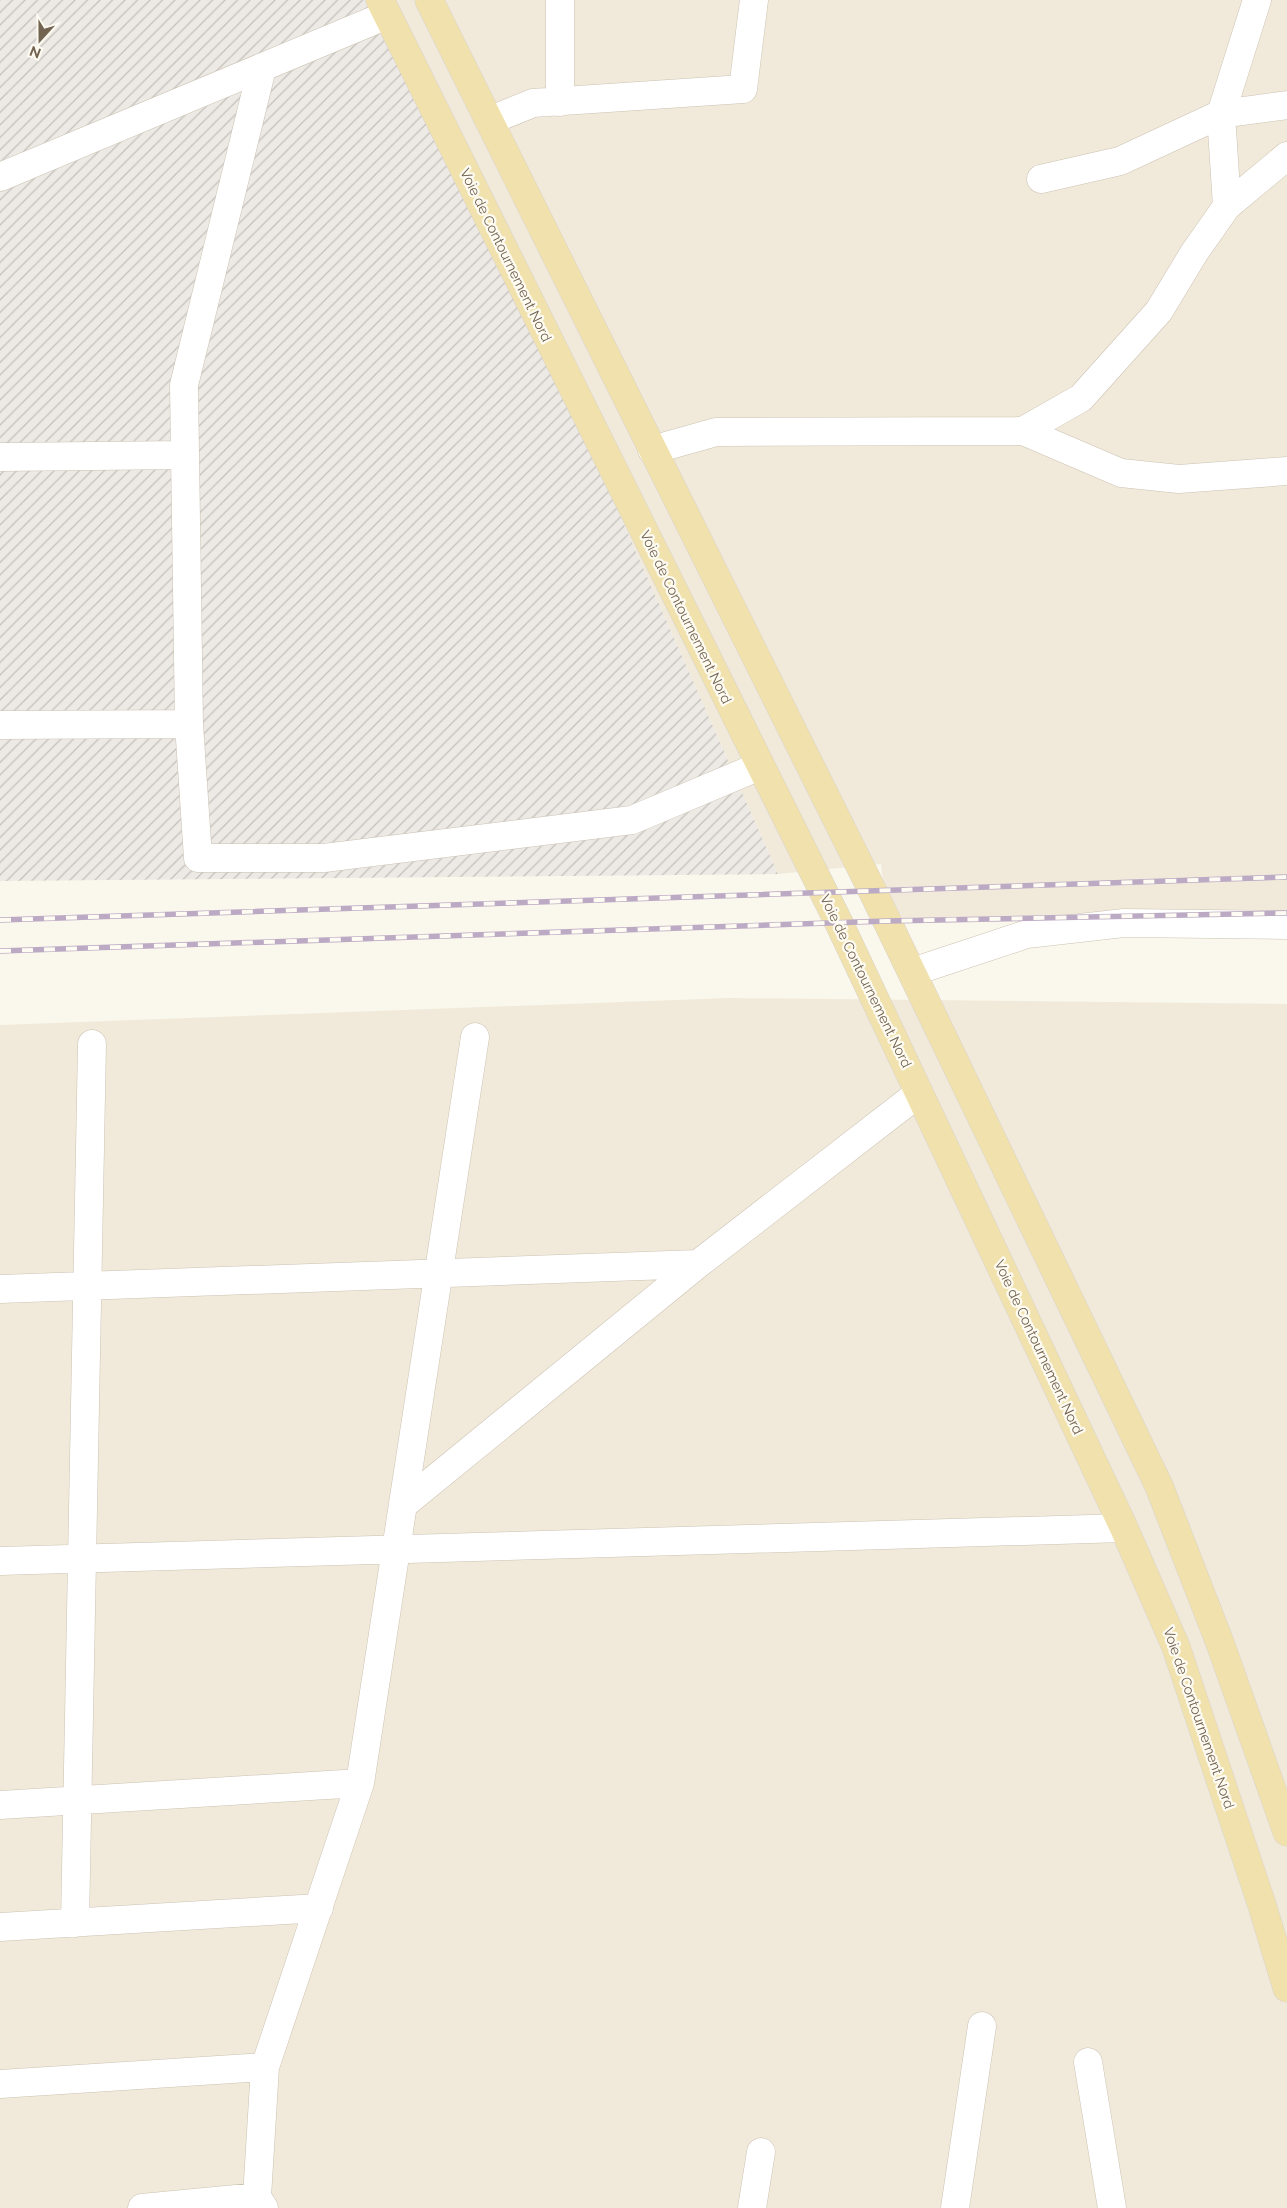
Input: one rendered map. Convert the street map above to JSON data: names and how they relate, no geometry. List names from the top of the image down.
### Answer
{
  "streets": {
    "main road": ["Voie de Contournement Nord"]
  },
  "north": "bottom"
}
